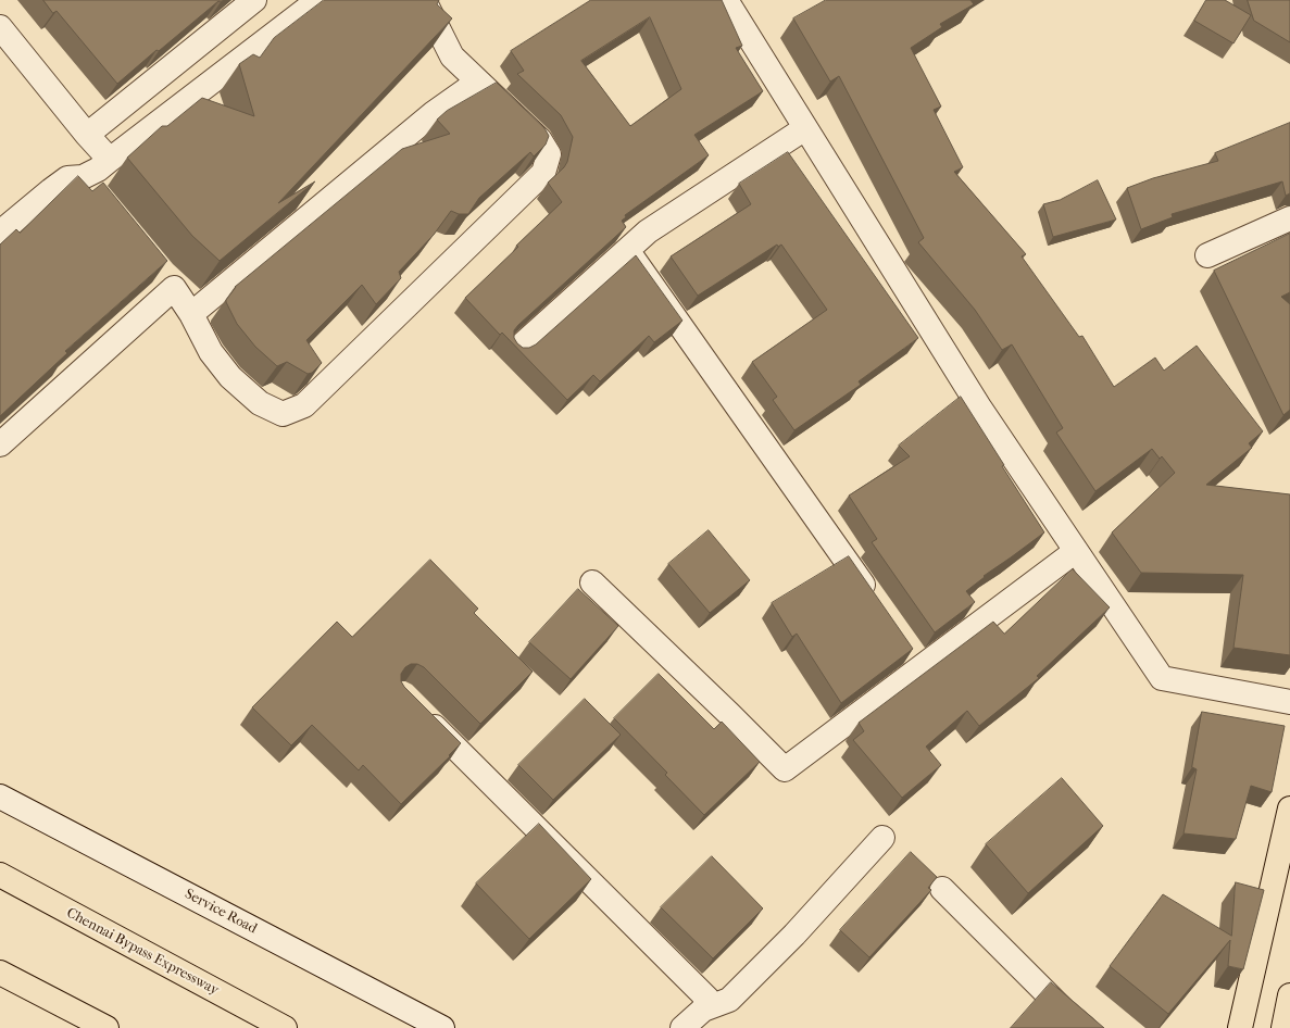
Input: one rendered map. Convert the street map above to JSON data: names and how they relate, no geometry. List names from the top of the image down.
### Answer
{
  "streets": {
    "main road": ["Chennai Bypass Expressway"],
    "street": ["Service Road"]
  }
}
